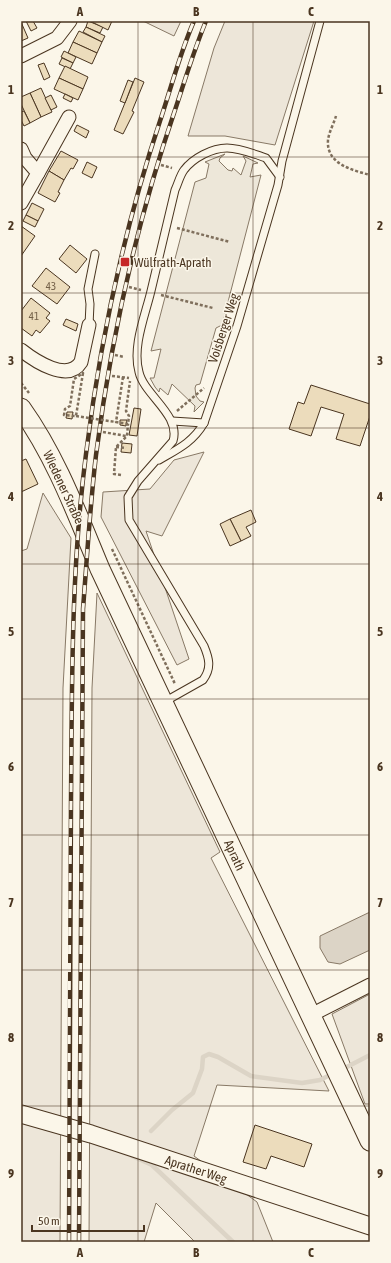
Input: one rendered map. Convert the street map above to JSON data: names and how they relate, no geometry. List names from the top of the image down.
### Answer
{
  "streets": {
    "main road": ["Wiedener Straße", "Aprath"],
    "street": ["Aprather Weg"],
    "lane": ["Voisberger Weg"]
  },
  "crossings": [
    ["Voisberger Weg", "Aprath"],
    ["Wiedener Straße", "Aprath"]
  ],
  "places": {
    "transit": ["Wülfrath-Aprath"]
  },
  "house_numbers": ["43", "41"],
  "scale_bar": "50 m",
  "grid": {
    "columns": ["A", "B", "C"],
    "rows": [
      "1",
      "2",
      "3",
      "4",
      "5",
      "6",
      "7",
      "8",
      "9"
    ]
  }
}
